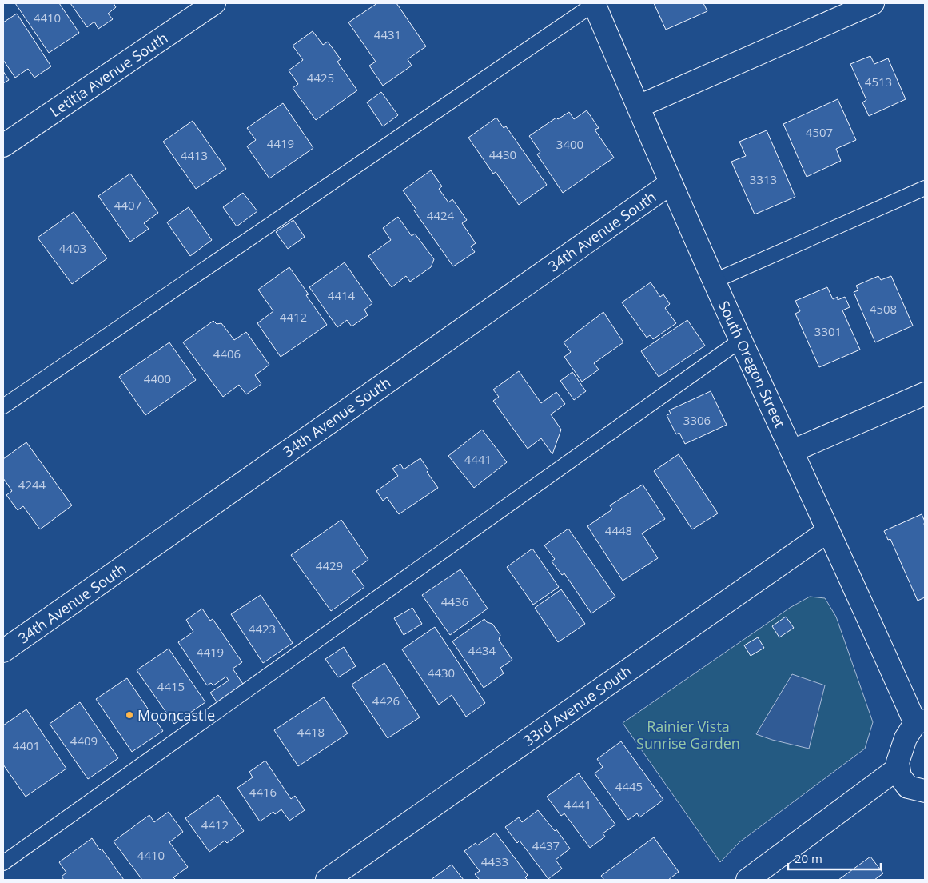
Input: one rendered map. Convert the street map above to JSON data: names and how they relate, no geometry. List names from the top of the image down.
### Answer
{
  "streets": {
    "street": [
      "Letitia Avenue South",
      "34th Avenue South",
      "South Oregon Street",
      "33rd Avenue South"
    ]
  },
  "crossings": [
    ["34th Avenue South", "South Oregon Street"],
    ["South Oregon Street", "33rd Avenue South"]
  ],
  "parks": ["Rainier Vista Sunrise Garden"],
  "places": ["Mooncastle"],
  "house_numbers": [
    "4410",
    "4431",
    "4425",
    "4513",
    "4507",
    "4419",
    "3400",
    "4430",
    "4413",
    "3313",
    "4407",
    "4424",
    "4403",
    "4414",
    "4508",
    "4412",
    "3301",
    "4406",
    "4400",
    "3306",
    "4441",
    "4244",
    "4448",
    "4429",
    "4436",
    "4423",
    "4434",
    "4419",
    "4430",
    "4415",
    "4426",
    "4418",
    "4409",
    "4401",
    "4445",
    "4416",
    "4441",
    "4412",
    "4437",
    "4410",
    "4433"
  ],
  "scale_bar": "20 m"
}
